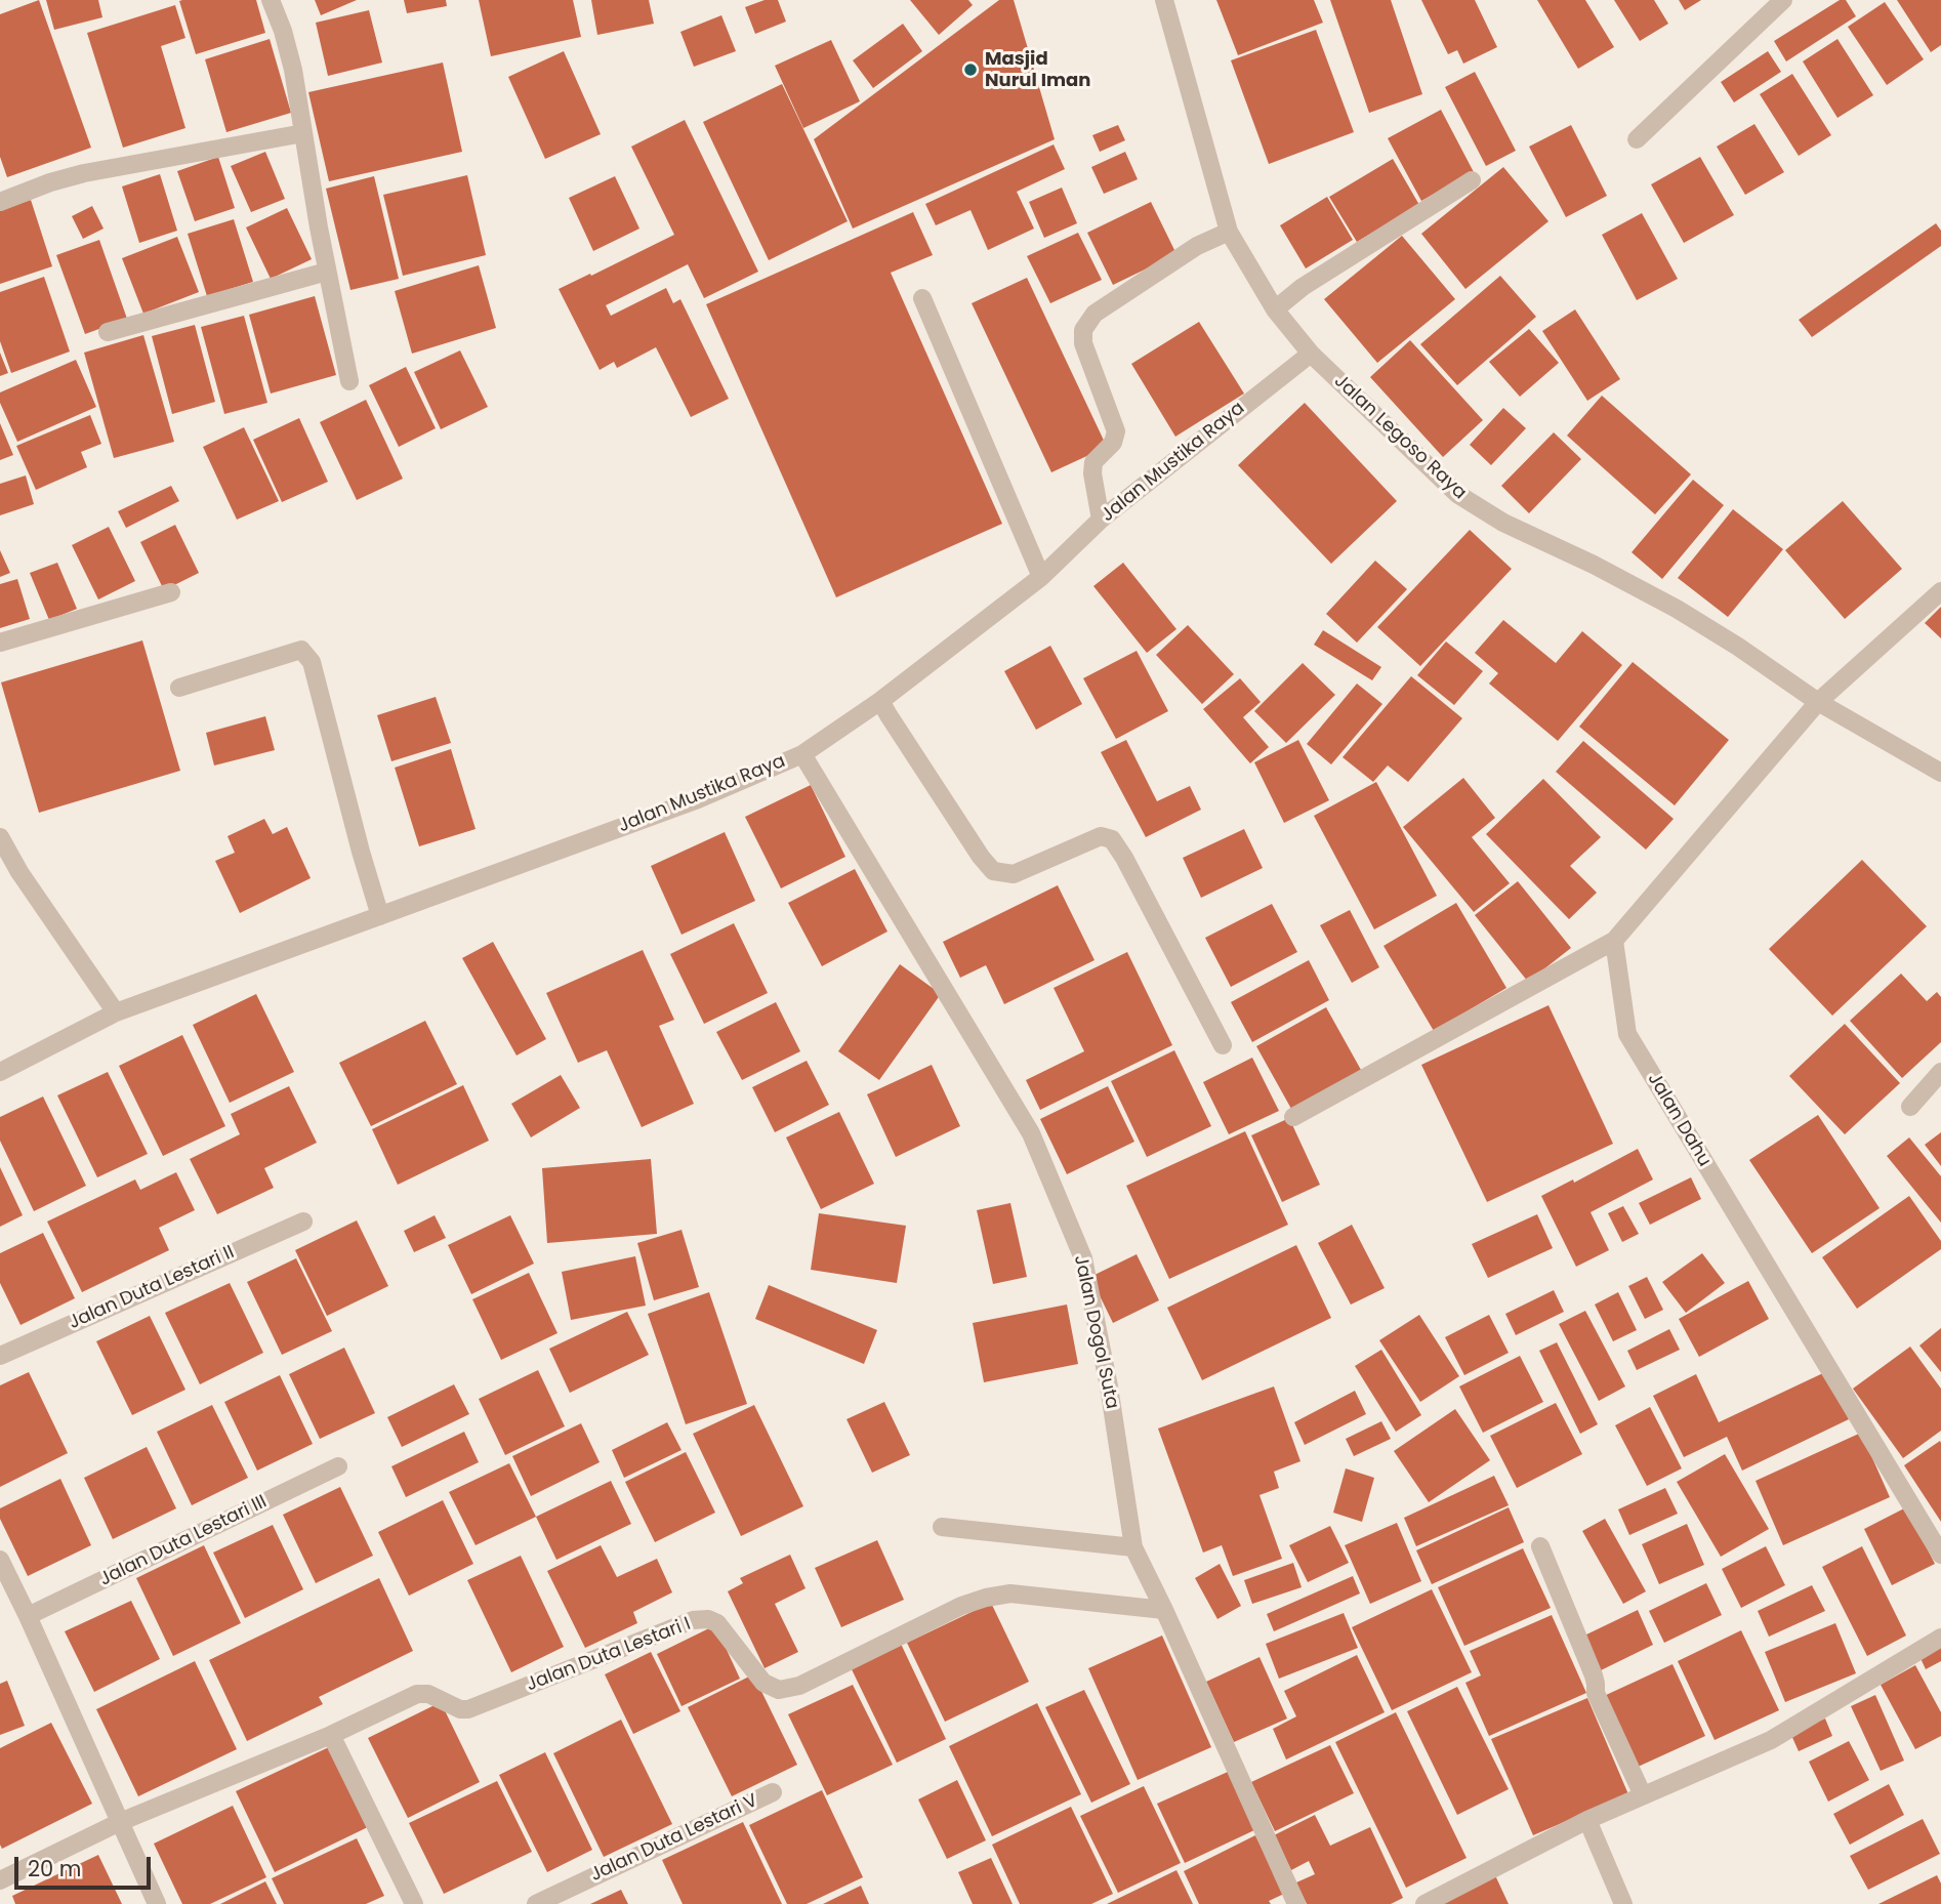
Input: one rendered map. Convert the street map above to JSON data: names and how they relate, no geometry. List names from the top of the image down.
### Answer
{
  "streets": {
    "street": [
      "Jalan Legoso Raya",
      "Jalan Mustika Raya",
      "Jalan Dahu",
      "Jalan Duta Lestari II",
      "Jalan Dogol Suta",
      "Jalan Duta Lestari III",
      "Jalan Duta Lestari I",
      "Jalan Duta Lestari V"
    ]
  },
  "crossings": [
    ["Jalan Legoso Raya", "Jalan Mustika Raya"],
    ["Jalan Mustika Raya", "Jalan Dogol Suta"],
    ["Jalan Dogol Suta", "Jalan Duta Lestari I"]
  ],
  "places": ["Masjid Nurul Iman"],
  "scale_bar": "20 m"
}
